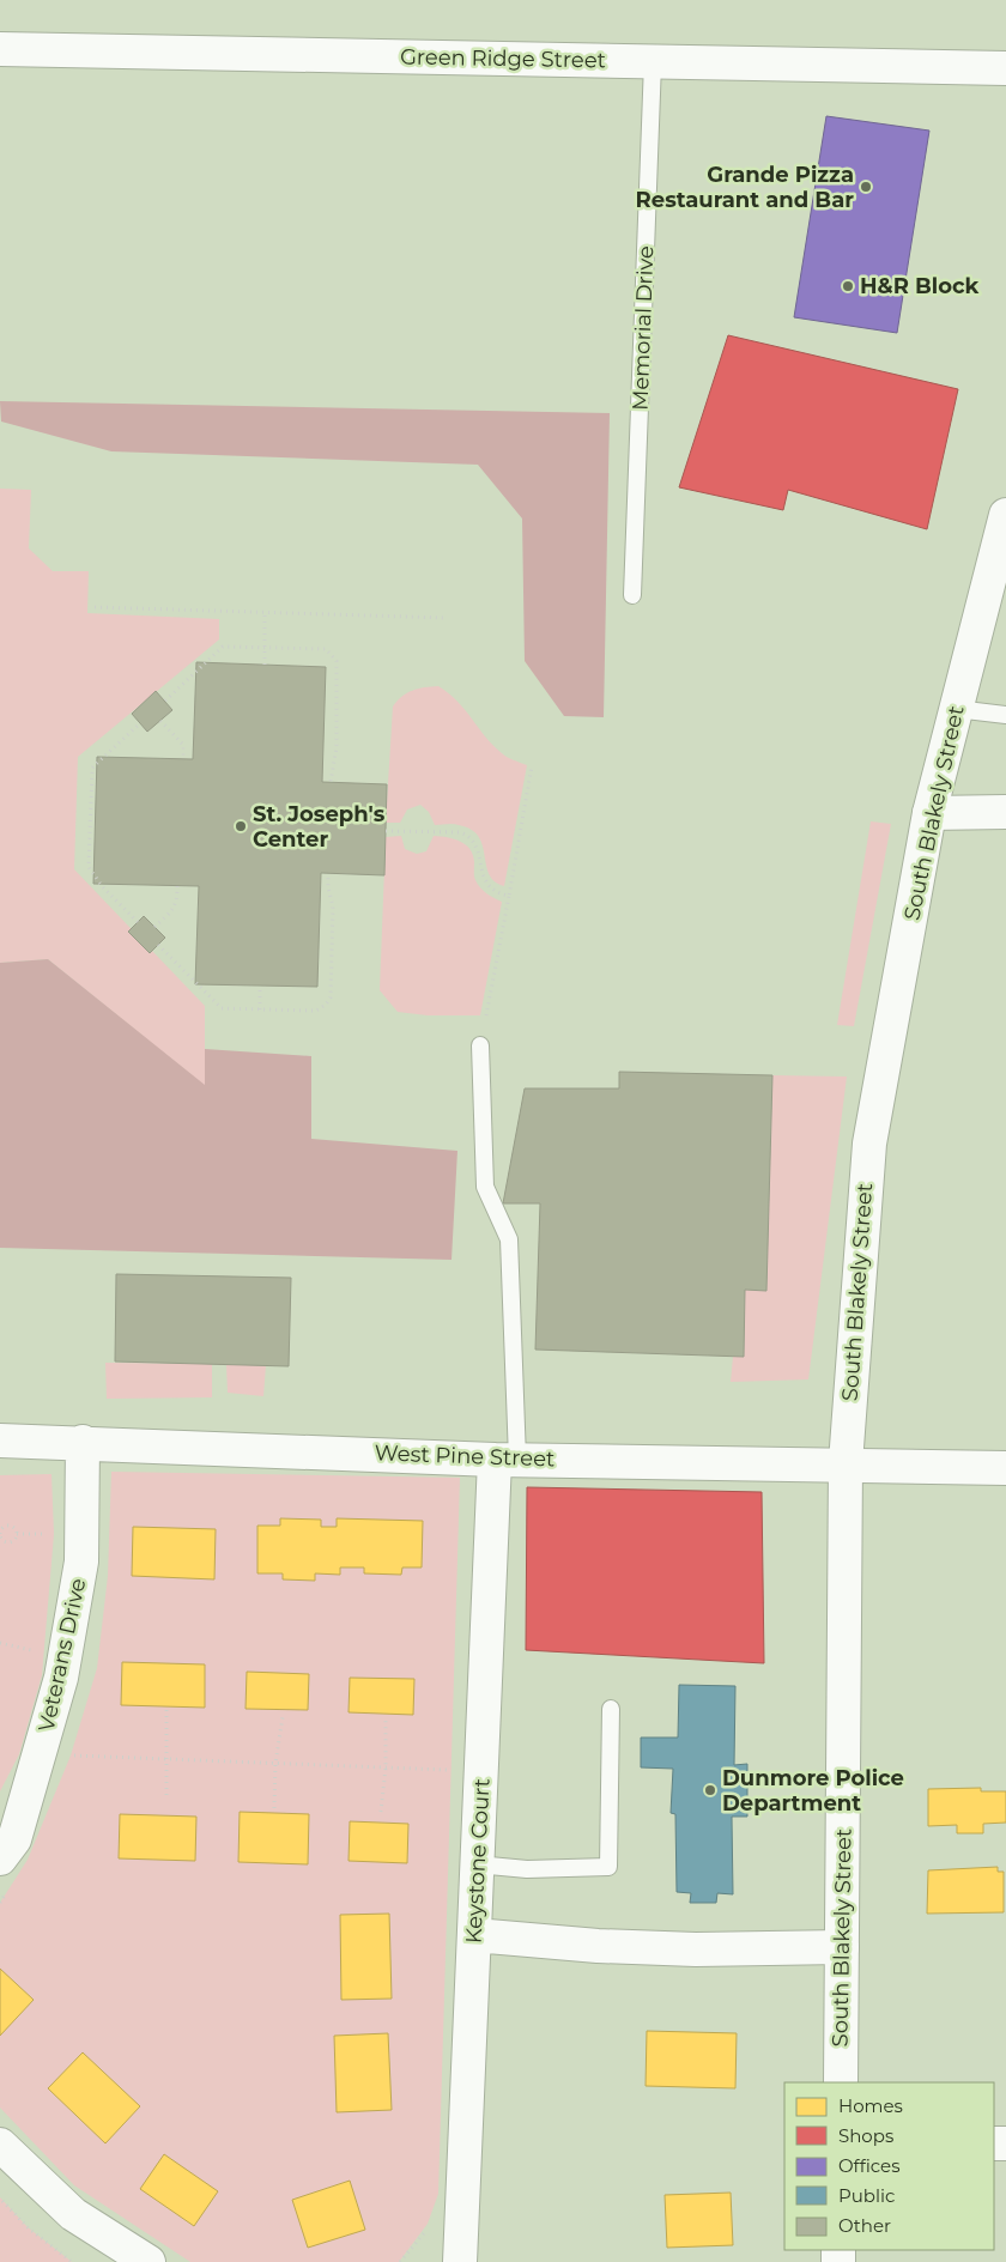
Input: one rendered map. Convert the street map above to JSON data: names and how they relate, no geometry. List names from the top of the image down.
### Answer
{
  "streets": {
    "street": [
      "Green Ridge Street",
      "South Blakely Street",
      "West Pine Street",
      "Veterans Drive",
      "Keystone Court"
    ],
    "lane": ["Memorial Drive"]
  },
  "crossings": [
    ["Green Ridge Street", "Memorial Drive"],
    ["South Blakely Street", "West Pine Street"],
    ["West Pine Street", "Veterans Drive"],
    ["West Pine Street", "Keystone Court"]
  ],
  "places": [
    "Grande Pizza Restaurant and Bar",
    "H&R Block",
    "St. Joseph's Center",
    "Dunmore Police Department"
  ],
  "legend": [
    "Homes",
    "Shops",
    "Offices",
    "Public",
    "Other"
  ]
}
